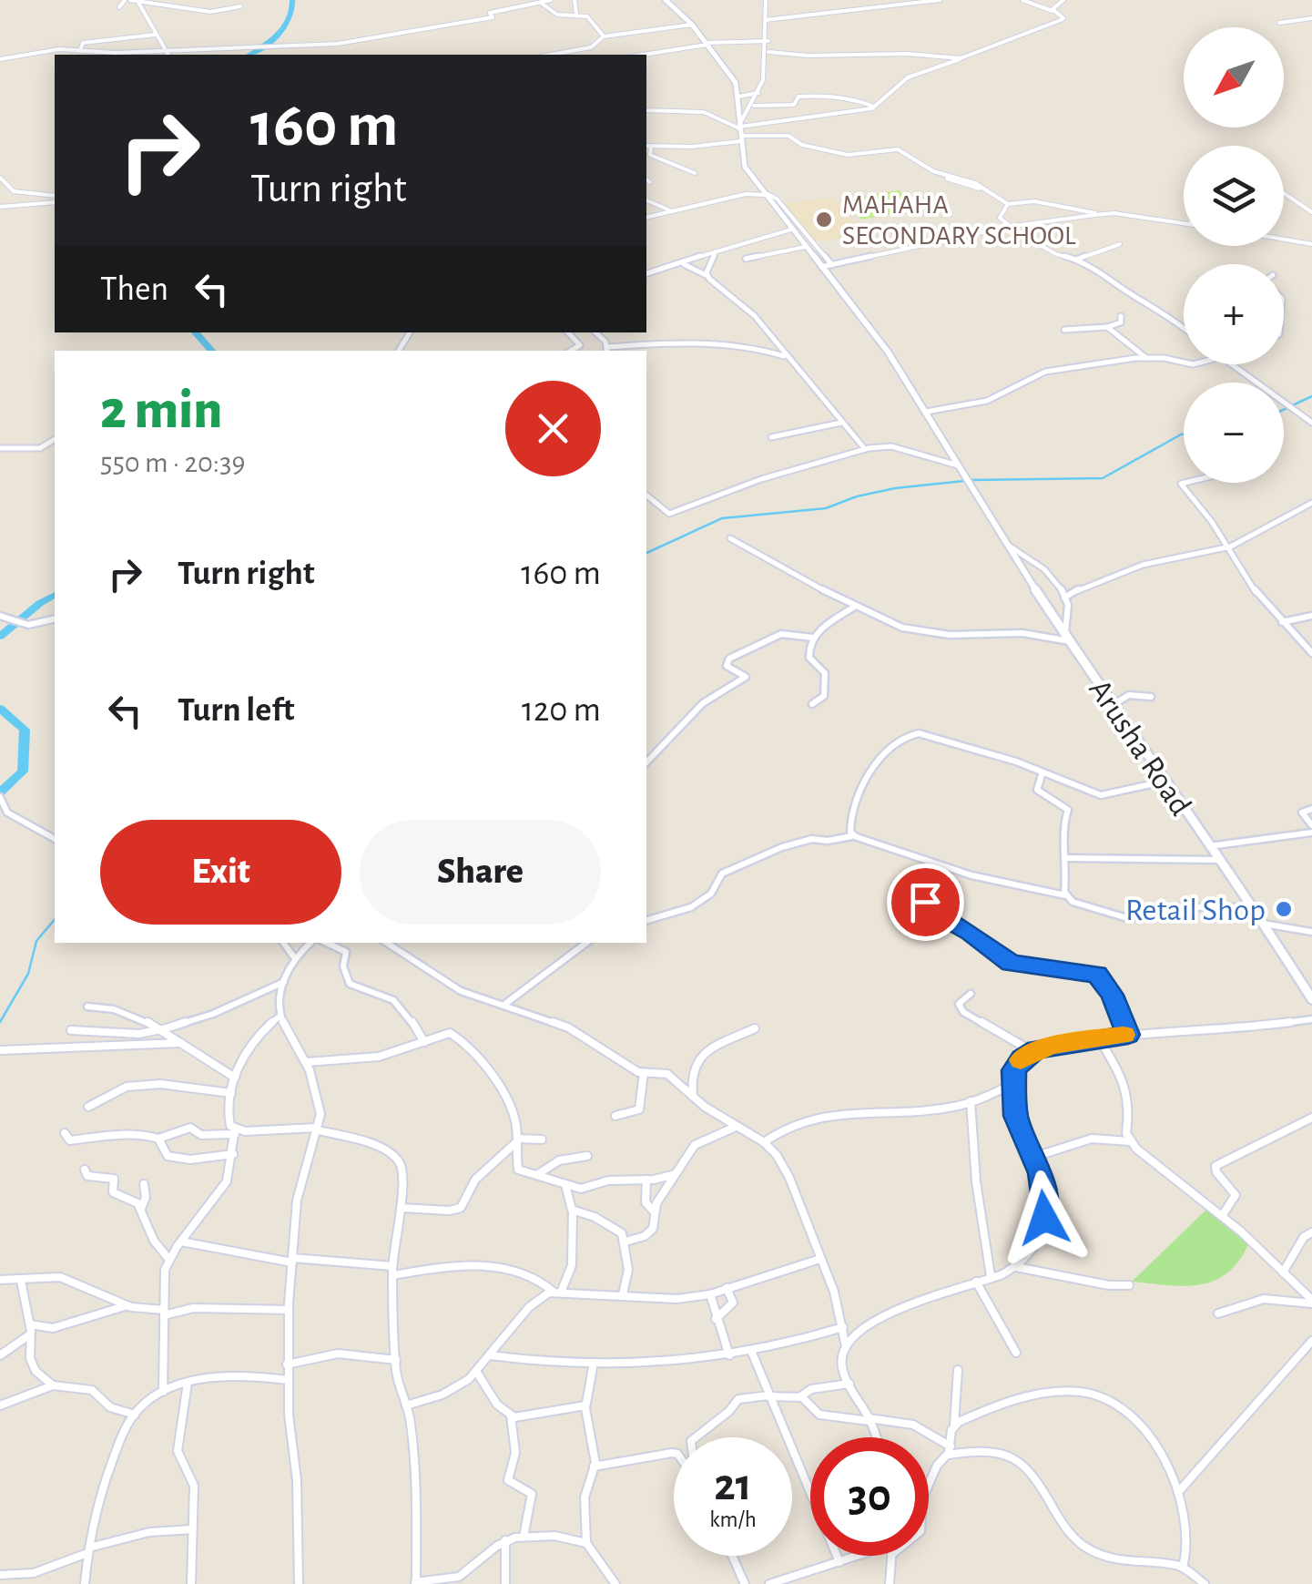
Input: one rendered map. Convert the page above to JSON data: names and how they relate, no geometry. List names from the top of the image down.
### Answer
{
  "streets": {
    "main road": ["Arusha Road"]
  },
  "places": ["MAHAHA SECONDARY SCHOOL", "Retail Shop"],
  "north": "bottom left",
  "page": {
    "map_buttons": ["+", "−"],
    "turn": ["160 m", "Turn right"],
    "then": "Then",
    "heading": ["2 min", "550 m · 20:39"],
    "list": [
      {
        "name": "Turn right",
        "value": "160 m"
      },
      {
        "name": "Turn left",
        "value": "120 m"
      }
    ],
    "buttons": ["Exit", "Share"],
    "speed": "21 km/h",
    "limit": "30"
  }
}
